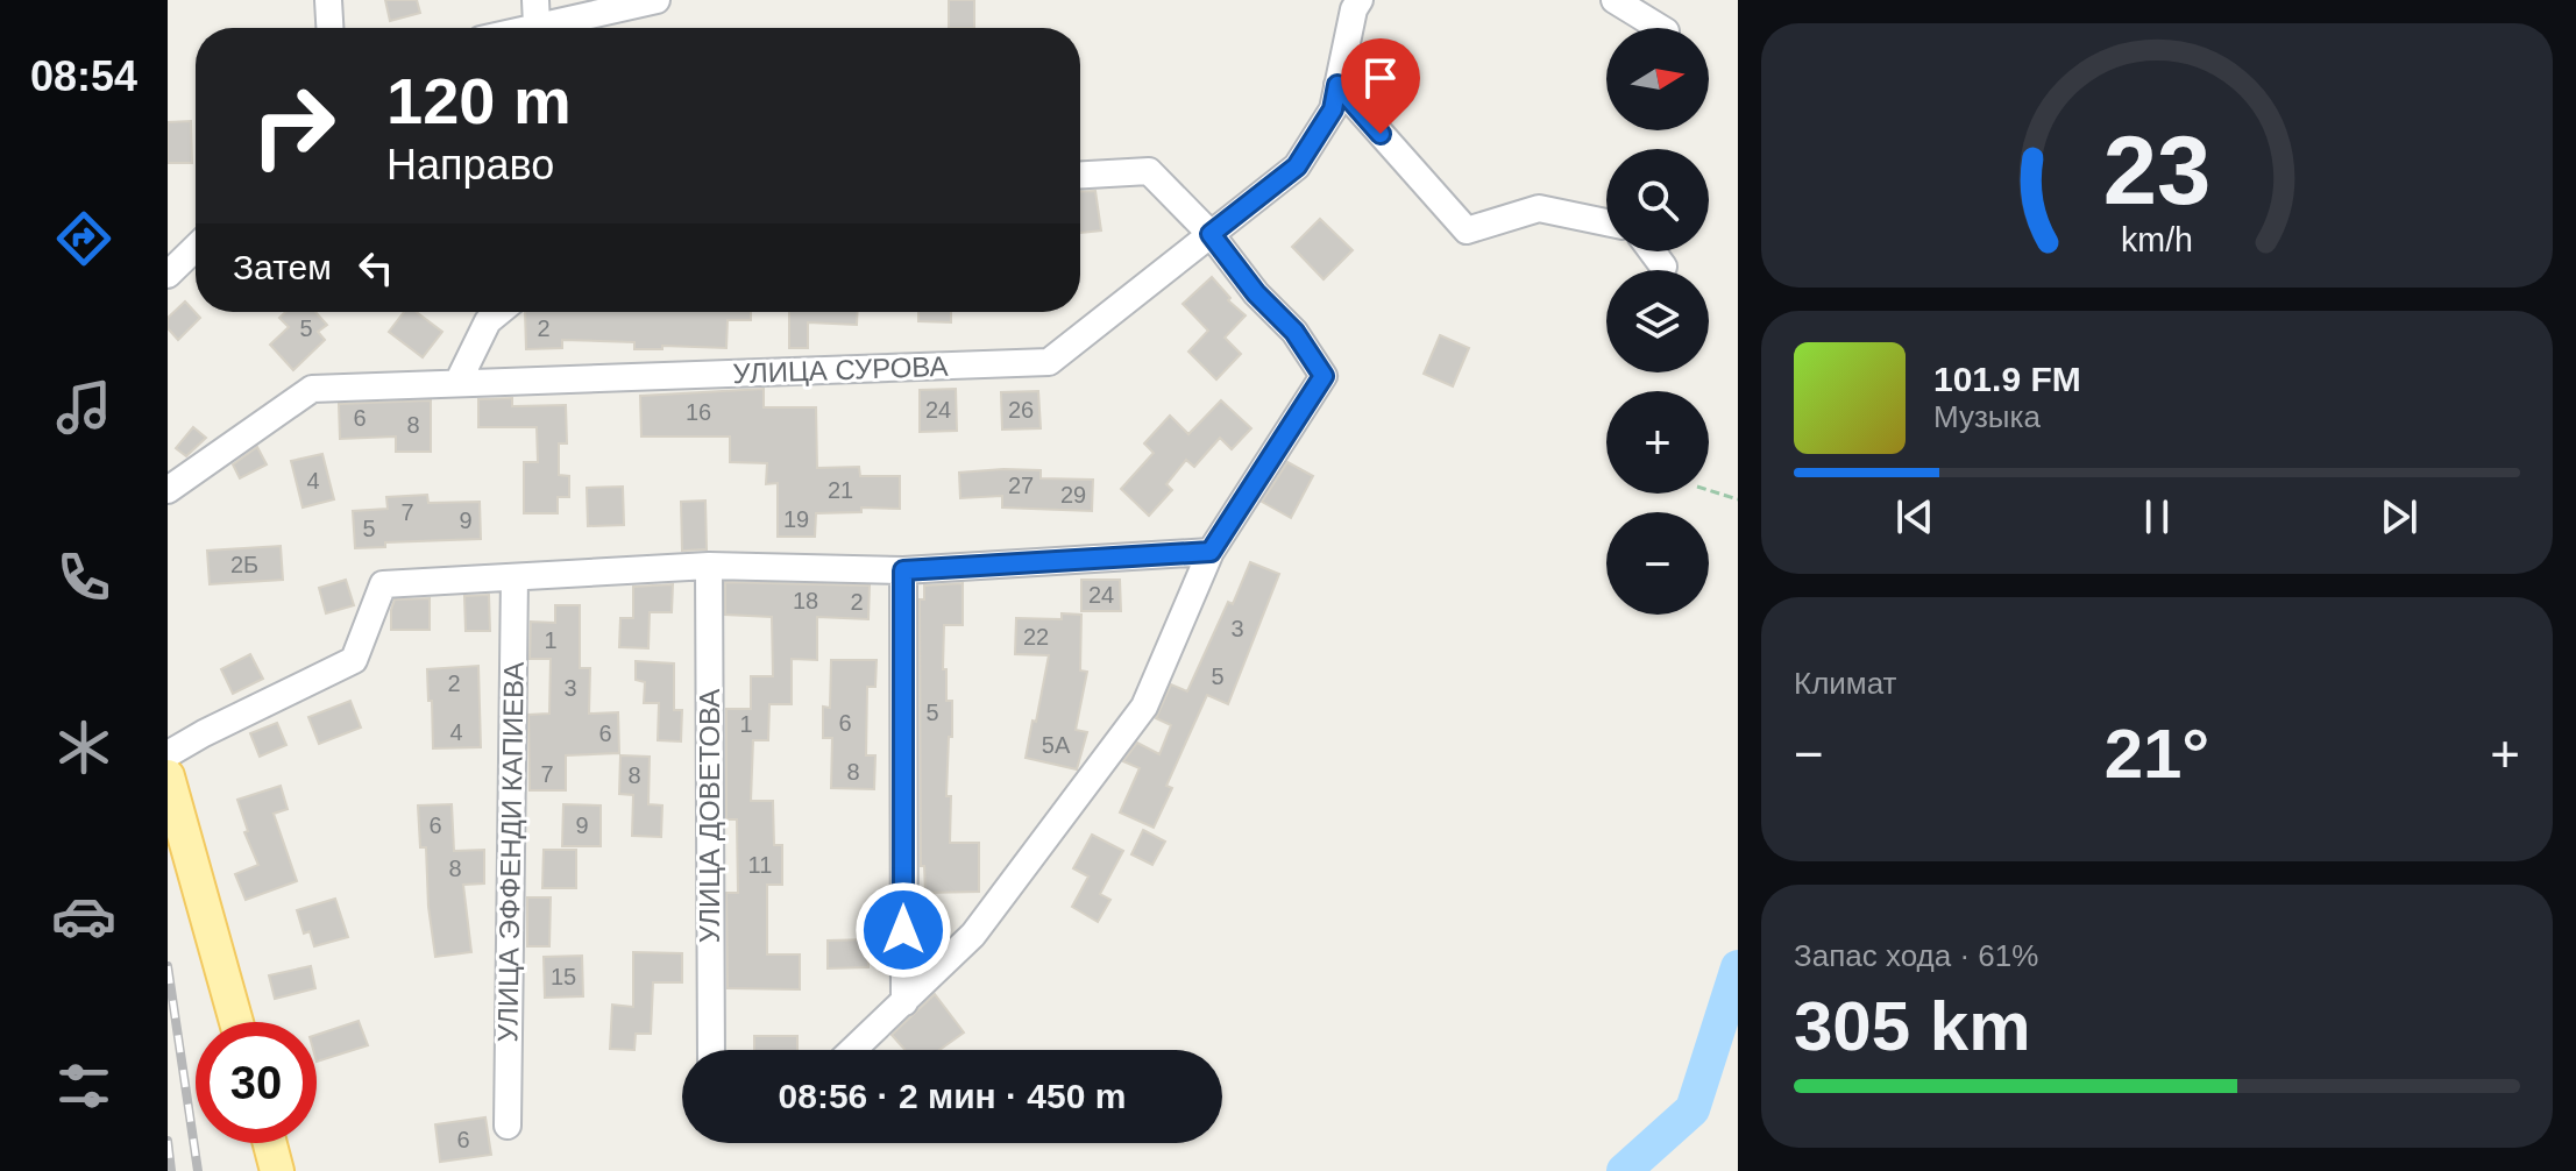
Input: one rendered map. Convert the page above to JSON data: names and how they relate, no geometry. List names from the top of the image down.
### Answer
{
  "streets": {
    "street": ["УЛИЦА СУРОВА", "УЛИЦА ДОВЕТОВА", "УЛИЦА ЭФФЕНДИ КАПИЕВА"]
  },
  "house_numbers": [
    "5",
    "2",
    "24",
    "26",
    "16",
    "6",
    "8",
    "4",
    "27",
    "21",
    "29",
    "7",
    "19",
    "9",
    "5",
    "2Б",
    "24",
    "18",
    "2",
    "3",
    "22",
    "1",
    "5",
    "2",
    "3",
    "5",
    "6",
    "1",
    "4",
    "6",
    "5А",
    "8",
    "7",
    "8",
    "6",
    "9",
    "11",
    "8",
    "15",
    "6"
  ],
  "north": "right",
  "page": {
    "tabs": "08:54",
    "map_buttons": ["+", "−"],
    "turn": ["120 m", "Направо"],
    "then": "Затем",
    "song": ["101.9 FM", "Музыка"],
    "tile": [
      "Климат",
      ["Запас хода · 61%", "305 km"]
    ],
    "heat": ["−", "21°", "+"],
    "limit": "30",
    "trip": "08:56 · 2 мин · 450 m",
    "gauge": ["23", "km/h"]
  }
}
